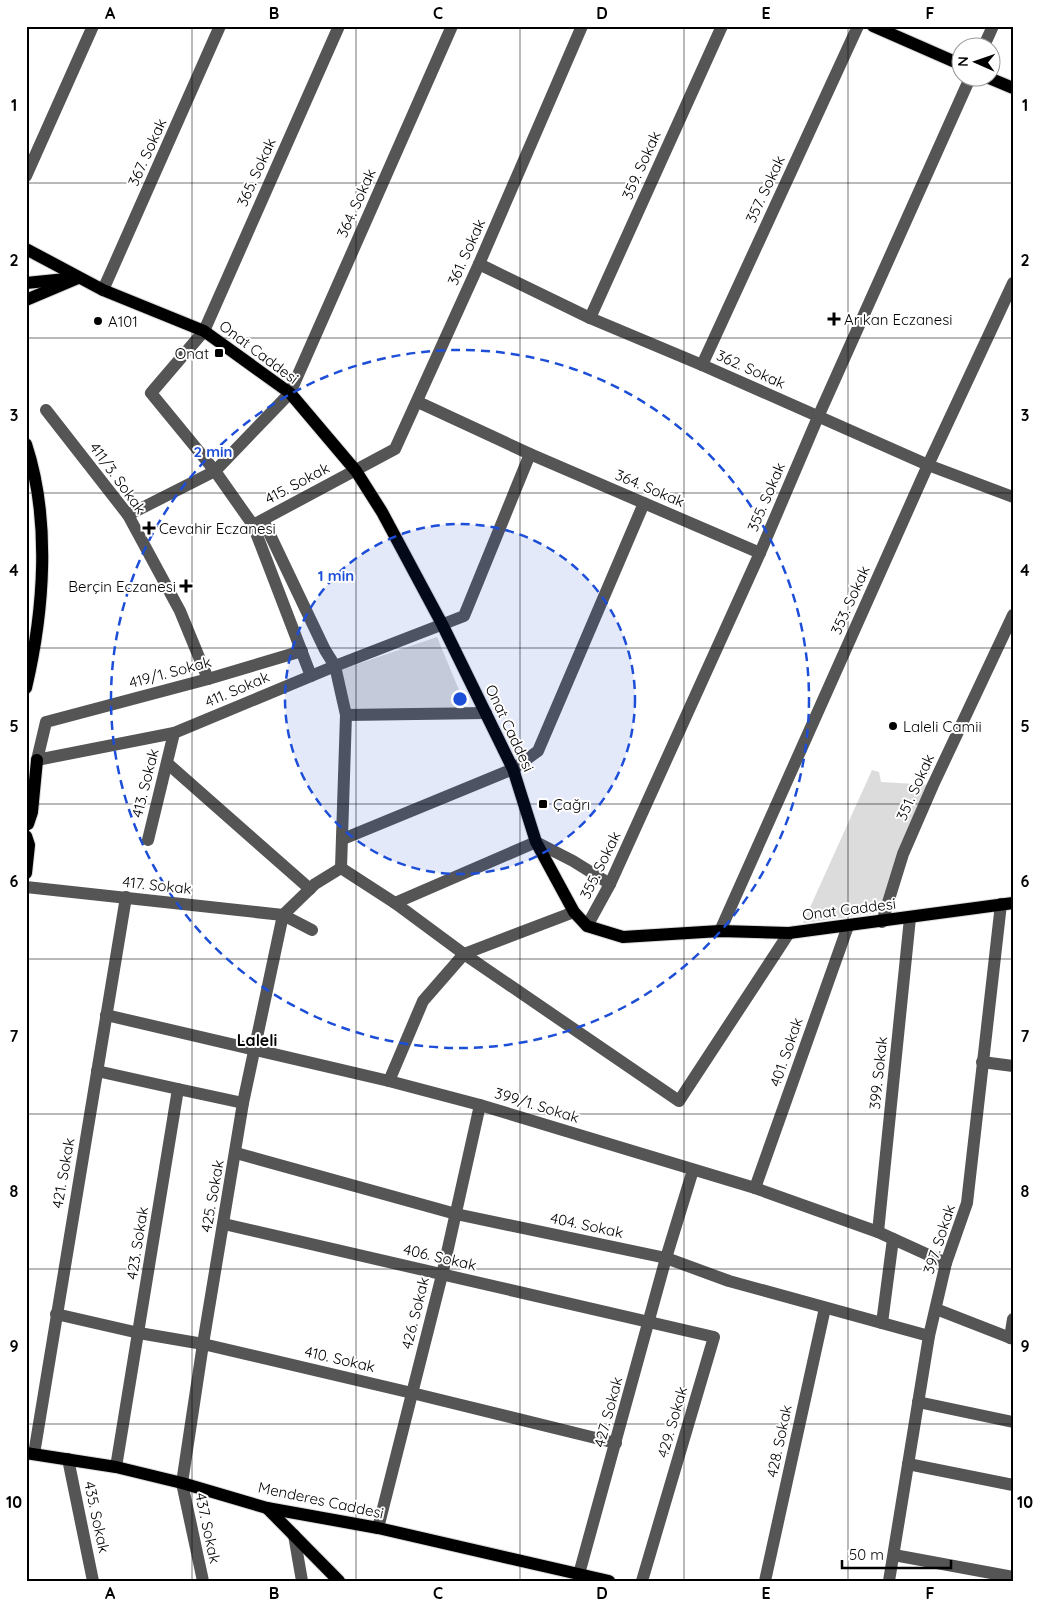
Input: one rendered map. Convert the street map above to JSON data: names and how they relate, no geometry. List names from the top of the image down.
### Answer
{
  "streets": {
    "main road": ["Onat Caddesi", "Menderes Caddesi"],
    "street": [
      "367. Sokak",
      "359. Sokak",
      "365. Sokak",
      "357. Sokak",
      "364. Sokak",
      "361. Sokak",
      "362. Sokak",
      "411/3. Sokak",
      "415. Sokak",
      "355. Sokak",
      "353. Sokak",
      "419/1. Sokak",
      "411. Sokak",
      "413. Sokak",
      "351. Sokak",
      "417. Sokak",
      "401. Sokak",
      "399. Sokak",
      "399/1. Sokak",
      "421. Sokak",
      "425. Sokak",
      "404. Sokak",
      "397. Sokak",
      "423. Sokak",
      "406. Sokak",
      "426. Sokak",
      "410. Sokak",
      "427. Sokak",
      "429. Sokak",
      "428. Sokak",
      "435. Sokak",
      "437. Sokak"
    ]
  },
  "crossings": [
    ["367. Sokak", "Onat Caddesi"],
    ["359. Sokak", "362. Sokak"],
    ["365. Sokak", "Onat Caddesi"],
    ["357. Sokak", "362. Sokak"],
    ["364. Sokak", "361. Sokak"],
    ["364. Sokak", "Onat Caddesi"],
    ["364. Sokak", "355. Sokak"],
    ["364. Sokak", "411. Sokak"],
    ["361. Sokak", "Onat Caddesi"],
    ["361. Sokak", "362. Sokak"],
    ["361. Sokak", "415. Sokak"],
    ["Onat Caddesi", "415. Sokak"],
    ["Onat Caddesi", "355. Sokak"],
    ["Onat Caddesi", "353. Sokak"],
    ["Onat Caddesi", "411. Sokak"],
    ["Onat Caddesi", "351. Sokak"],
    ["Onat Caddesi", "401. Sokak"],
    ["Onat Caddesi", "399. Sokak"],
    ["Onat Caddesi", "397. Sokak"],
    ["362. Sokak", "355. Sokak"],
    ["362. Sokak", "353. Sokak"],
    ["411/3. Sokak", "419/1. Sokak"],
    ["419/1. Sokak", "411. Sokak"],
    ["411. Sokak", "413. Sokak"],
    ["417. Sokak", "421. Sokak"],
    ["417. Sokak", "425. Sokak"],
    ["401. Sokak", "399/1. Sokak"],
    ["399. Sokak", "399/1. Sokak"],
    ["399/1. Sokak", "421. Sokak"],
    ["399/1. Sokak", "425. Sokak"],
    ["399/1. Sokak", "397. Sokak"],
    ["399/1. Sokak", "426. Sokak"],
    ["399/1. Sokak", "427. Sokak"],
    ["421. Sokak", "410. Sokak"],
    ["421. Sokak", "Menderes Caddesi"],
    ["425. Sokak", "404. Sokak"],
    ["425. Sokak", "406. Sokak"],
    ["425. Sokak", "410. Sokak"],
    ["425. Sokak", "Menderes Caddesi"],
    ["425. Sokak", "437. Sokak"],
    ["404. Sokak", "397. Sokak"],
    ["404. Sokak", "426. Sokak"],
    ["404. Sokak", "427. Sokak"],
    ["404. Sokak", "428. Sokak"],
    ["423. Sokak", "410. Sokak"],
    ["423. Sokak", "Menderes Caddesi"],
    ["406. Sokak", "426. Sokak"],
    ["406. Sokak", "427. Sokak"],
    ["406. Sokak", "429. Sokak"],
    ["426. Sokak", "410. Sokak"],
    ["426. Sokak", "Menderes Caddesi"],
    ["410. Sokak", "427. Sokak"],
    ["427. Sokak", "429. Sokak"],
    ["427. Sokak", "Menderes Caddesi"],
    ["Menderes Caddesi", "435. Sokak"],
    ["Menderes Caddesi", "437. Sokak"]
  ],
  "districts": ["Laleli"],
  "places": {
    "health": ["Arıkan Eczanesi", "Cevahir Eczanesi", "Berçin Eczanesi"],
    "other": ["A101", "Laleli Camii"],
    "transit": ["Onat", "Çağrı"]
  },
  "scale_bar": "50 m",
  "north": "left",
  "grid": {
    "columns": [
      "A",
      "B",
      "C",
      "D",
      "E",
      "F"
    ],
    "rows": [
      "1",
      "2",
      "3",
      "4",
      "5",
      "6",
      "7",
      "8",
      "9",
      "10"
    ]
  },
  "rings": ["2 min", "1 min"]
}
